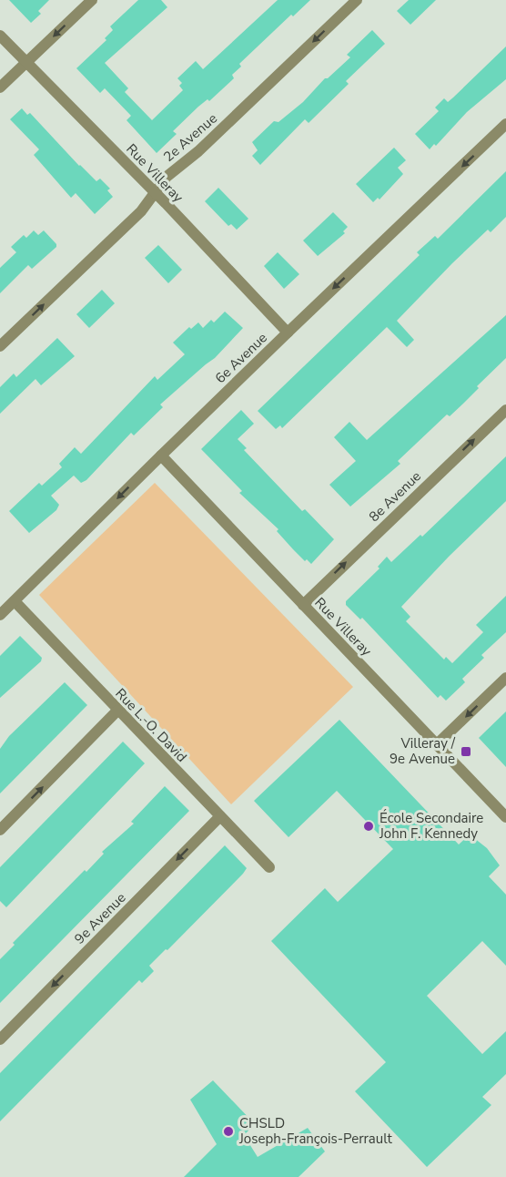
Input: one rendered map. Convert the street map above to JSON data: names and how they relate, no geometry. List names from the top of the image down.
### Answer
{
  "streets": {
    "street": [
      "2e Avenue",
      "Rue Villeray",
      "6e Avenue",
      "8e Avenue",
      "Rue L.-O. David",
      "9e Avenue"
    ]
  },
  "crossings": [
    ["2e Avenue", "Rue Villeray"],
    ["Rue Villeray", "6e Avenue"],
    ["Rue Villeray", "8e Avenue"],
    ["6e Avenue", "Rue L.-O. David"],
    ["Rue L.-O. David", "9e Avenue"]
  ],
  "one_way": ["6e Avenue", "8e Avenue", "9e Avenue"],
  "places": {
    "transit": ["Villeray / 9e Avenue"],
    "other": ["École Secondaire John F. Kennedy", "CHSLD Joseph-François-Perrault"]
  }
}
